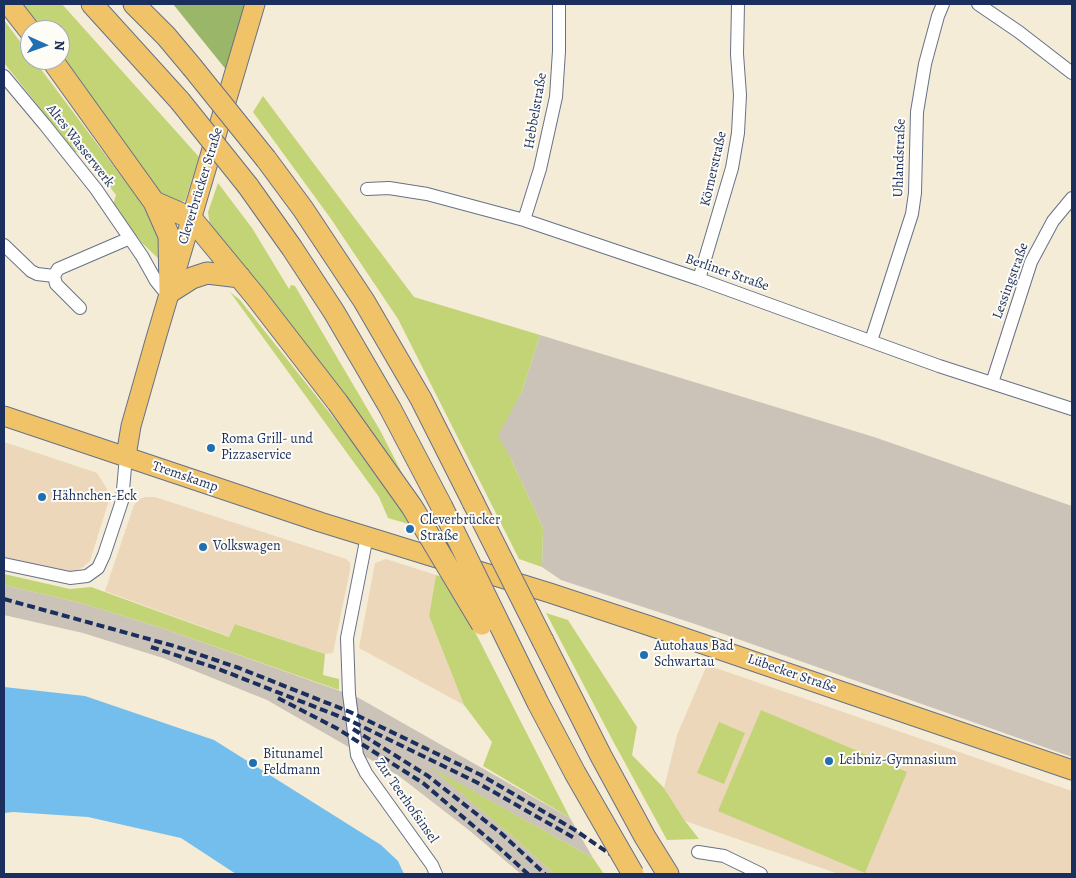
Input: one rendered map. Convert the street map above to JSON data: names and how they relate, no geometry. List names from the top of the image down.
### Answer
{
  "streets": {
    "main road": ["Cleverbrücker Straße", "Tremskamp", "Lübecker Straße"],
    "street": [
      "Hebbelstraße",
      "Altes Wasserwerk",
      "Uhlandstraße",
      "Körnerstraße",
      "Berliner Straße",
      "Lessingstraße",
      "Zur Teerhofsinsel"
    ]
  },
  "crossings": [
    ["Hebbelstraße", "Berliner Straße"],
    ["Altes Wasserwerk", "Cleverbrücker Straße"],
    ["Uhlandstraße", "Berliner Straße"],
    ["Körnerstraße", "Berliner Straße"],
    ["Cleverbrücker Straße", "Tremskamp"],
    ["Berliner Straße", "Lessingstraße"],
    ["Tremskamp", "Lübecker Straße"],
    ["Tremskamp", "Zur Teerhofsinsel"],
    ["Lübecker Straße", "Zur Teerhofsinsel"]
  ],
  "places": [
    "Roma Grill- und Pizzaservice",
    "Hähnchen-Eck",
    "Cleverbrücker Straße",
    "Volkswagen",
    "Autohaus Bad Schwartau",
    "Leibniz-Gymnasium",
    "Bitunamel Feldmann"
  ],
  "north": "right"
}
